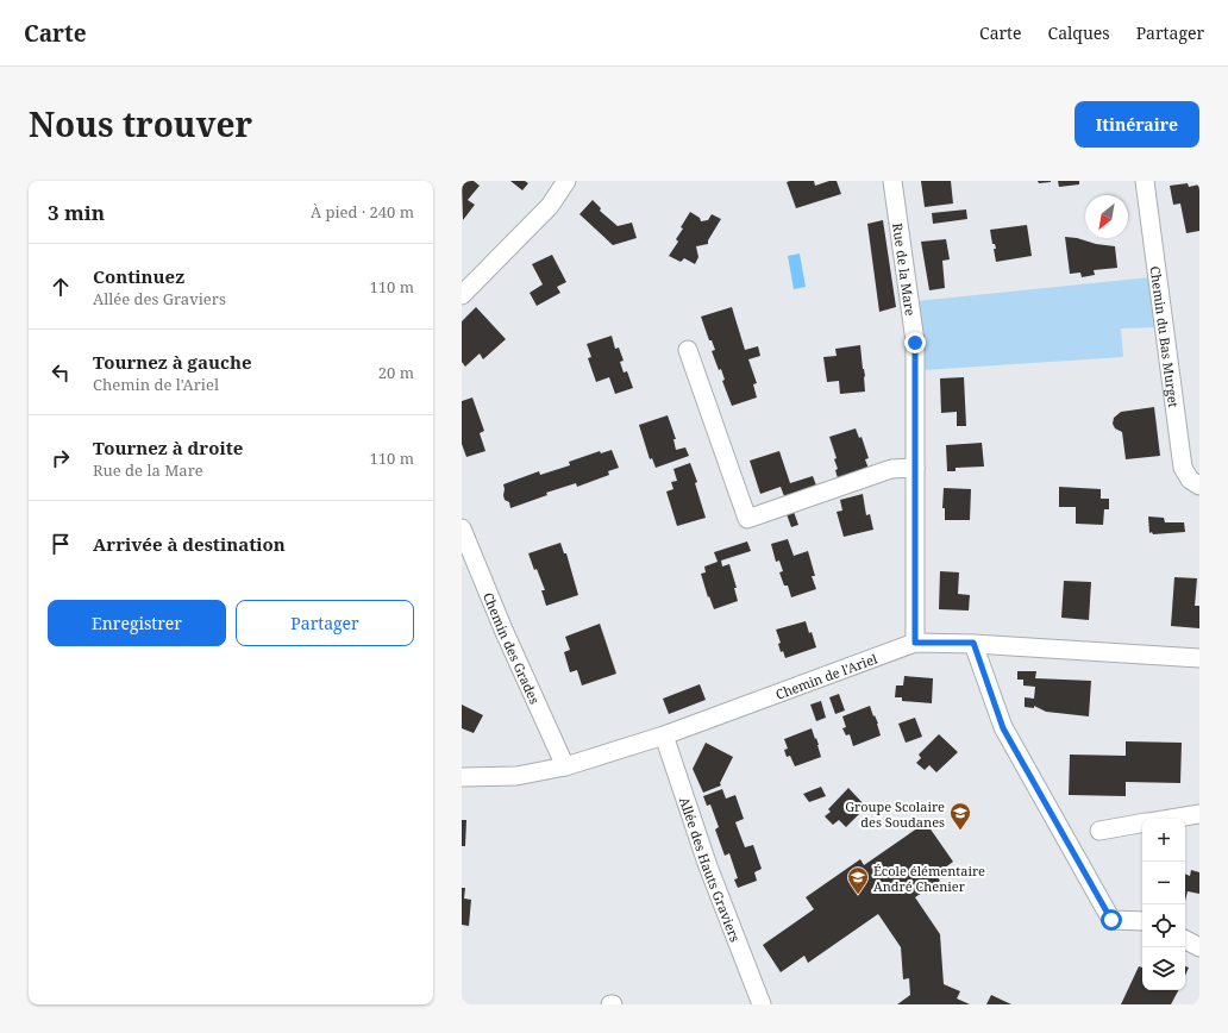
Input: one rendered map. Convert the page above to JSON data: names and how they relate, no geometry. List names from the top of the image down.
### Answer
{
  "streets": {
    "street": [
      "Rue de la Mare",
      "Chemin du Bas Murget",
      "Chemin des Grades",
      "Chemin de l'Ariel",
      "Allée des Hauts Graviers"
    ]
  },
  "crossings": [
    ["Rue de la Mare", "Chemin de l'Ariel"],
    ["Chemin des Grades", "Chemin de l'Ariel"],
    ["Chemin de l'Ariel", "Allée des Hauts Graviers"]
  ],
  "places": {
    "school or university": ["Groupe Scolaire des Soudanes", "École élémentaire André Chenier"]
  },
  "north": "bottom left",
  "page": {
    "header": "Carte",
    "nav": ["Carte", "Calques", "Partager"],
    "title": "Nous trouver",
    "buttons": [
      "Itinéraire",
      ["Enregistrer", "Partager"]
    ],
    "heading": ["3 min", "À pied · 240 m"],
    "list": [
      ["Continuez", "Allée des Graviers", "110 m"],
      ["Tournez à gauche", "Chemin de l'Ariel", "20 m"],
      ["Tournez à droite", "Rue de la Mare", "110 m"],
      "Arrivée à destination"
    ],
    "map_buttons": ["+", "−"]
  }
}
